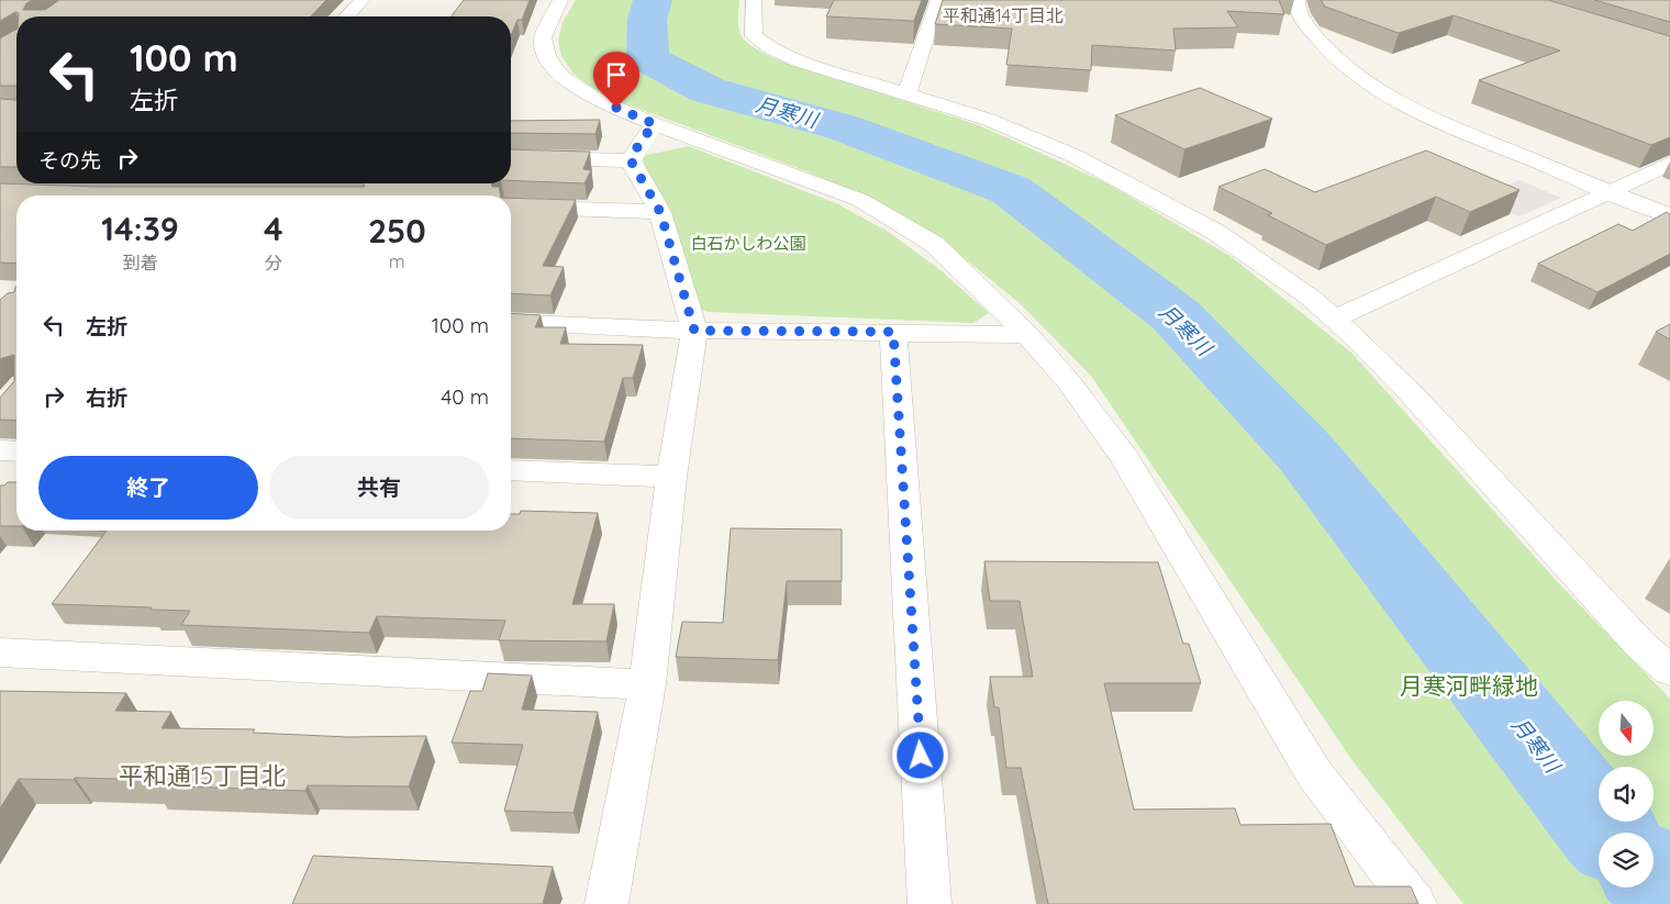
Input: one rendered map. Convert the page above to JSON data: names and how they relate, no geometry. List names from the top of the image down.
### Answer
{
  "districts": ["平和通14丁目北", "平和通15丁目北"],
  "water": ["月寒川"],
  "parks": ["白石かしわ公園", "月寒河畔緑地"],
  "north": "bottom",
  "page": {
    "turn": ["100 m", "左折"],
    "then": "その先",
    "eta": [
      "14:39",
      "到着",
      "4",
      "分",
      "250",
      "m"
    ],
    "list": [
      {
        "name": "左折",
        "value": "100 m"
      },
      {
        "name": "右折",
        "value": "40 m"
      }
    ],
    "buttons": ["終了", "共有"]
  }
}
